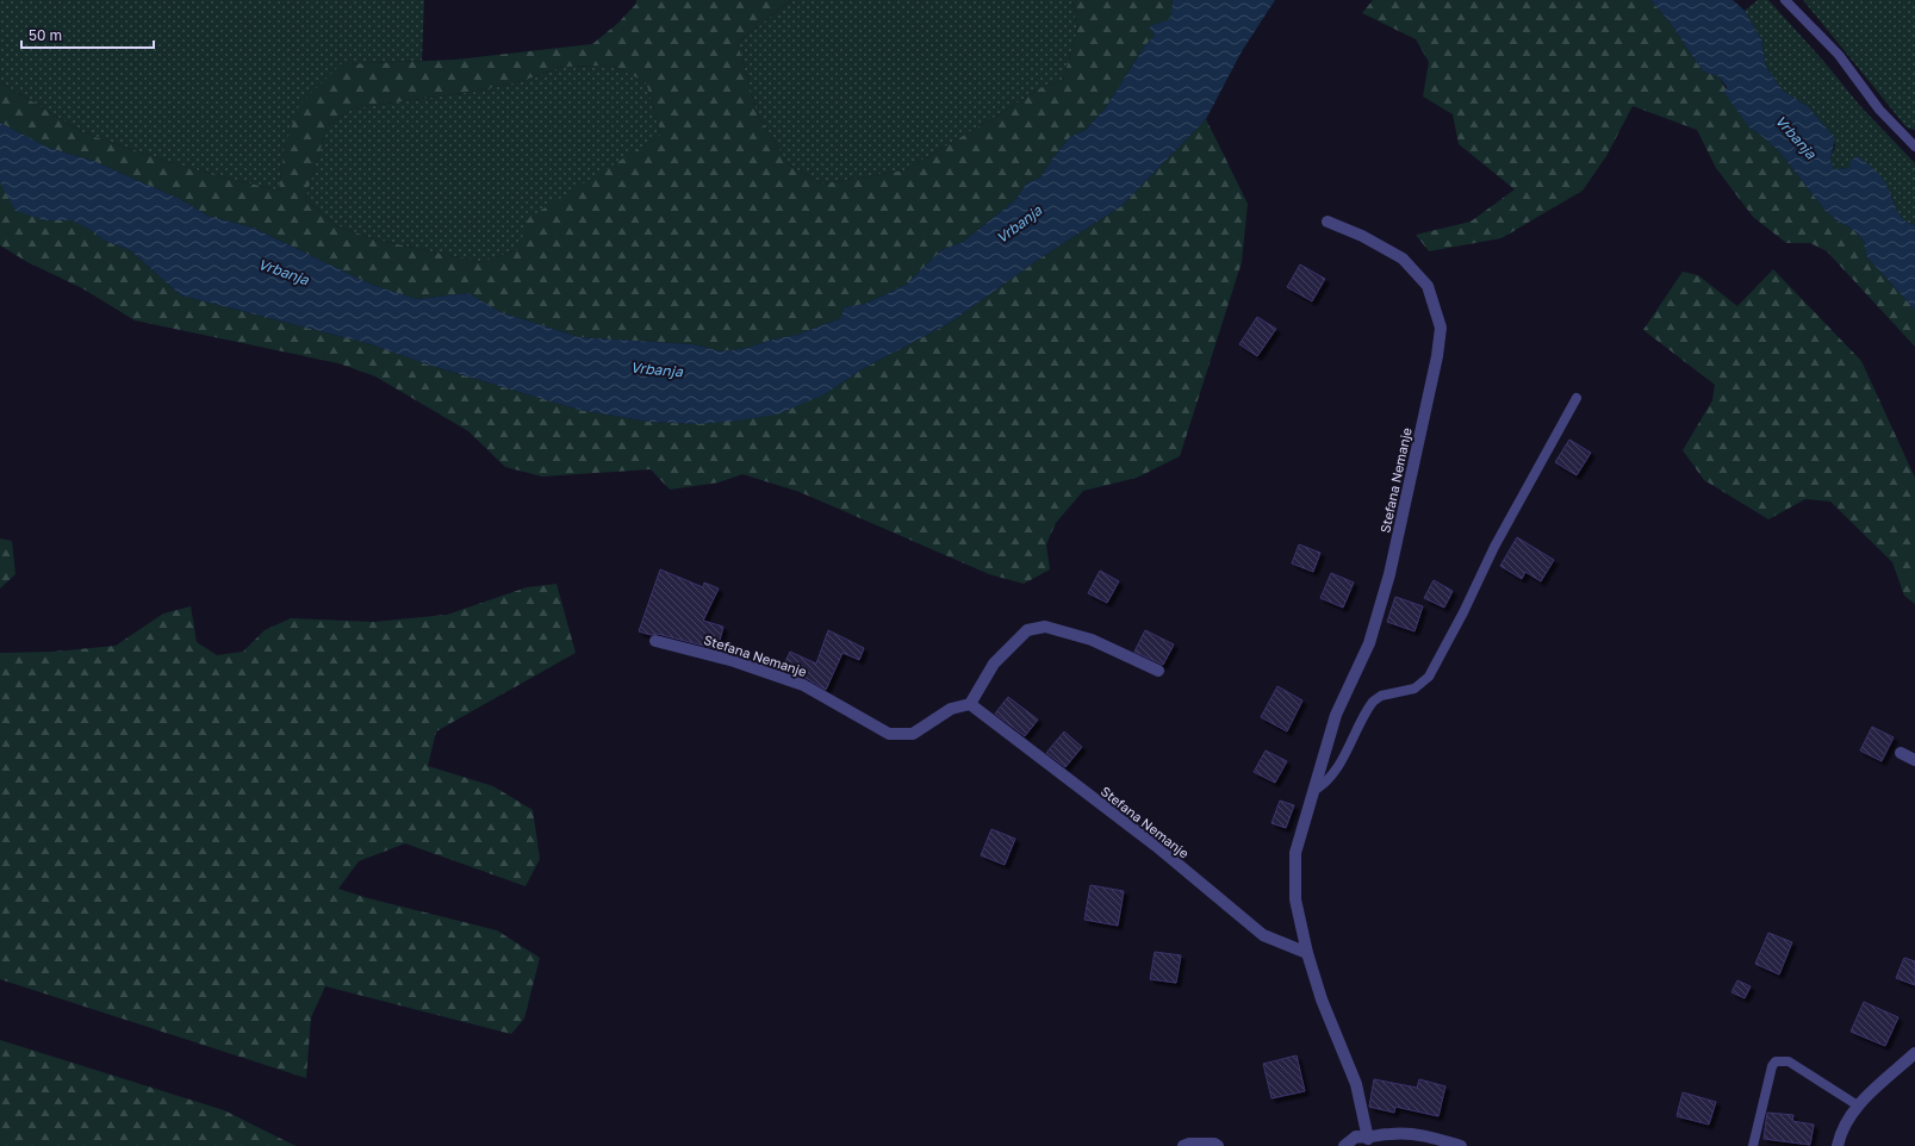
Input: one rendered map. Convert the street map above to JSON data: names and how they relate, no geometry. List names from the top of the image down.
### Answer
{
  "streets": {
    "street": ["Stefana Nemanje"]
  },
  "water": ["Vrbanja"],
  "scale_bar": "50 m"
}
